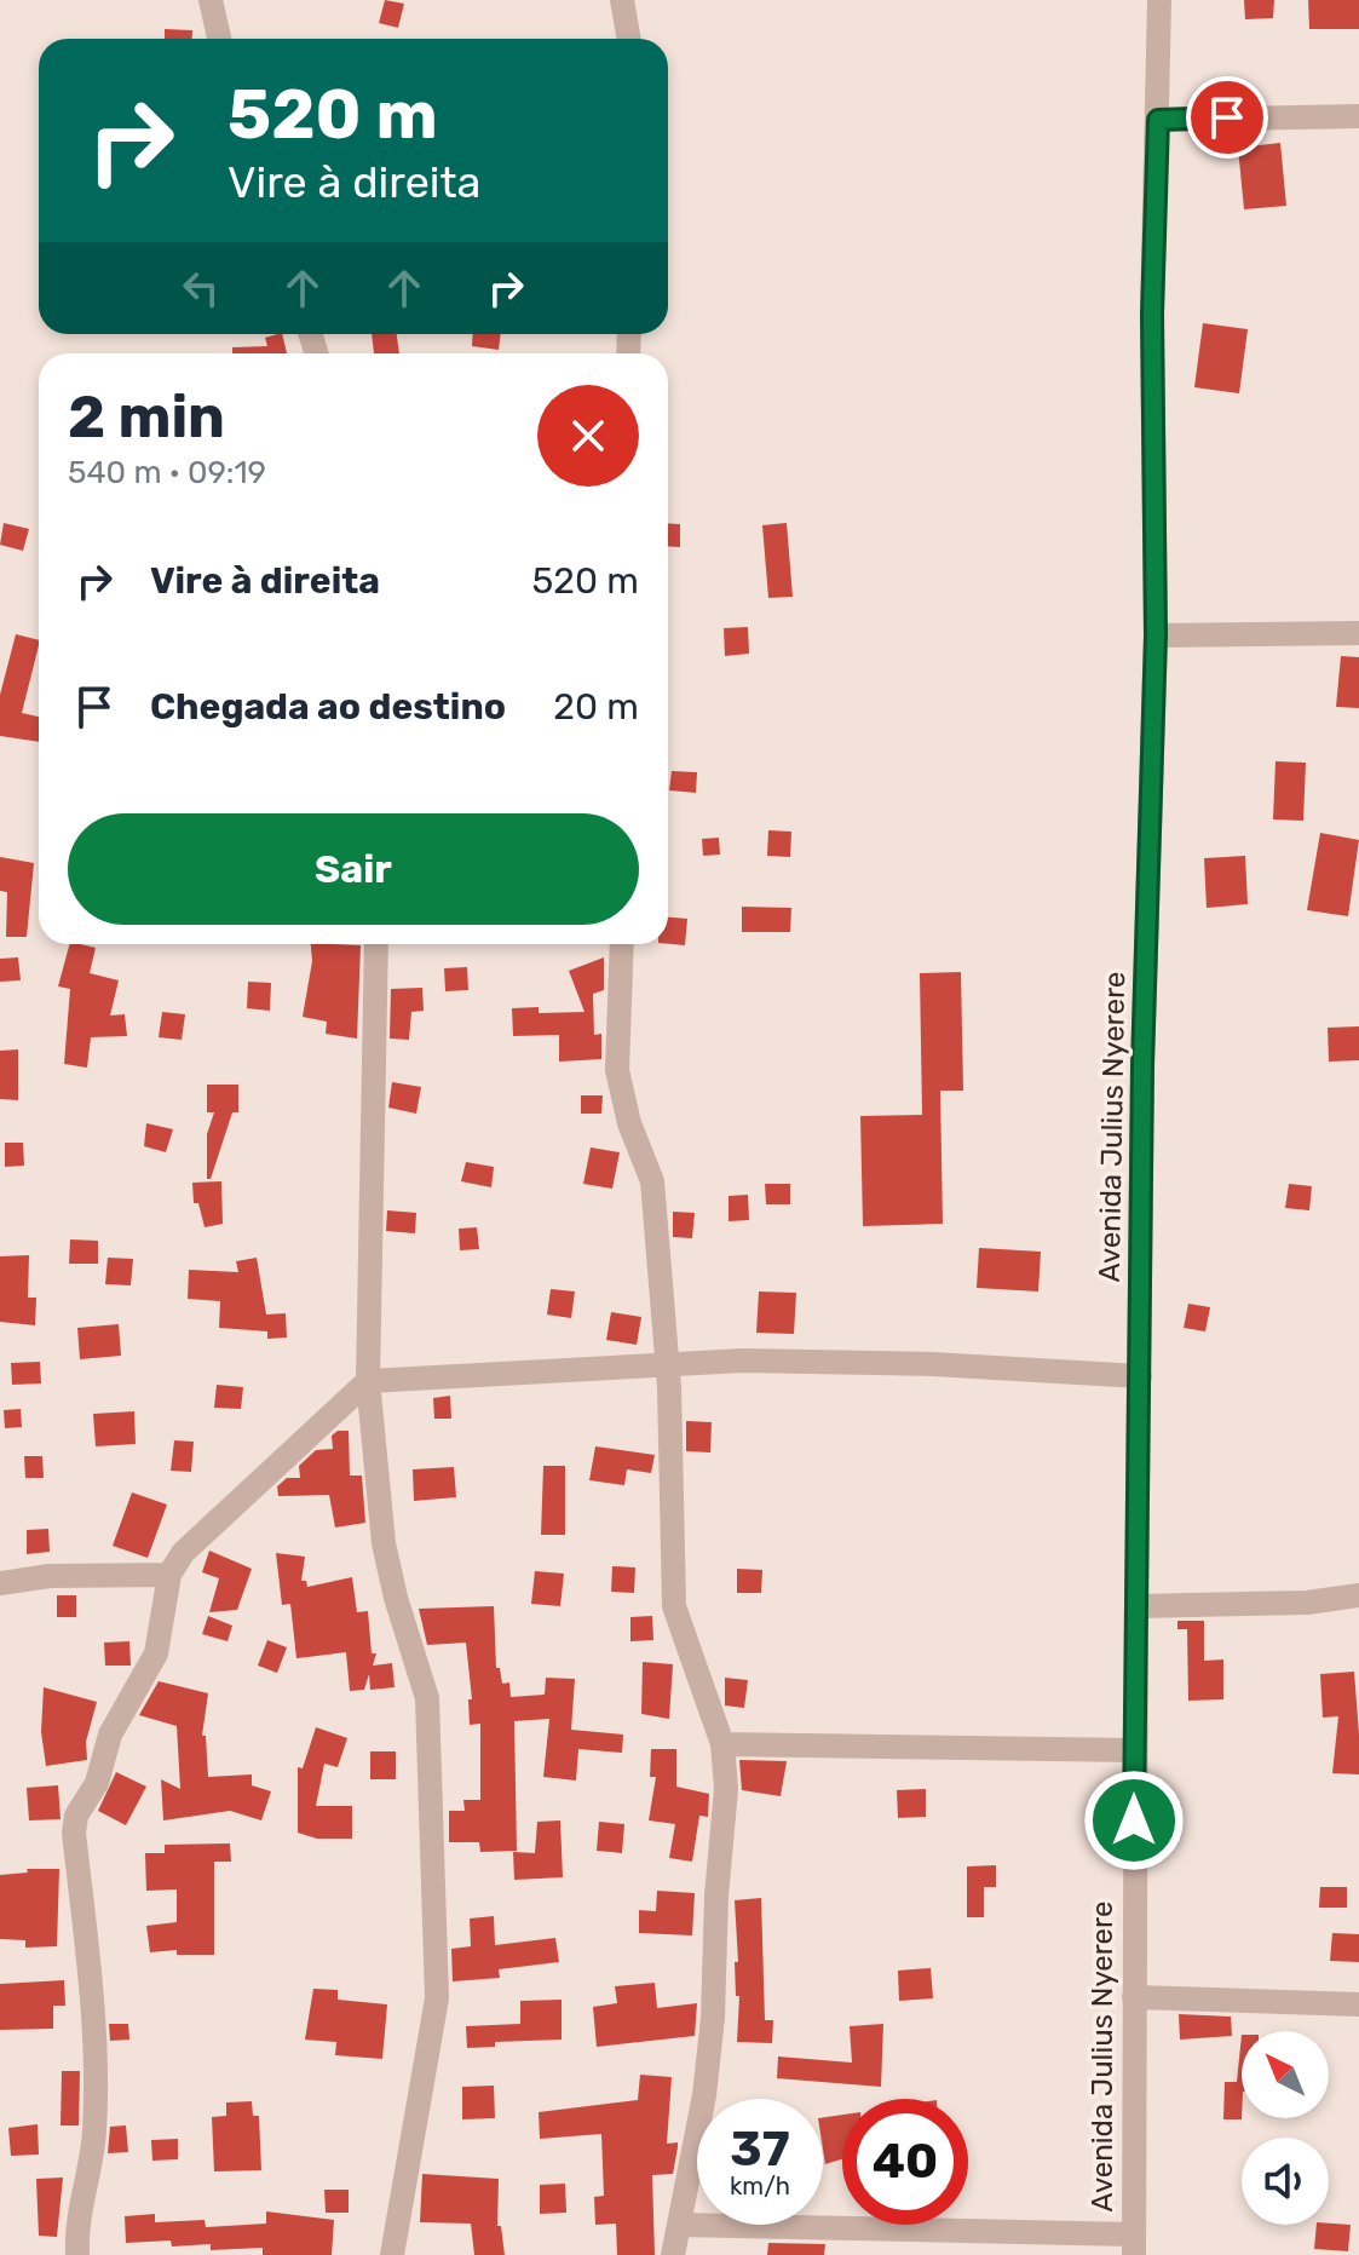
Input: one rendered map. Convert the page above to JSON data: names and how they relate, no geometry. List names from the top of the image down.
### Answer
{
  "streets": {
    "street": ["Avenida Julius Nyerere"]
  },
  "north": "top left",
  "page": {
    "turn": ["520 m", "Vire à direita"],
    "heading": ["2 min", "540 m · 09:19"],
    "list": [
      {
        "name": "Vire à direita",
        "value": "520 m"
      },
      {
        "name": "Chegada ao destino",
        "value": "20 m"
      }
    ],
    "buttons": "Sair",
    "speed": "37 km/h",
    "limit": "40"
  }
}
